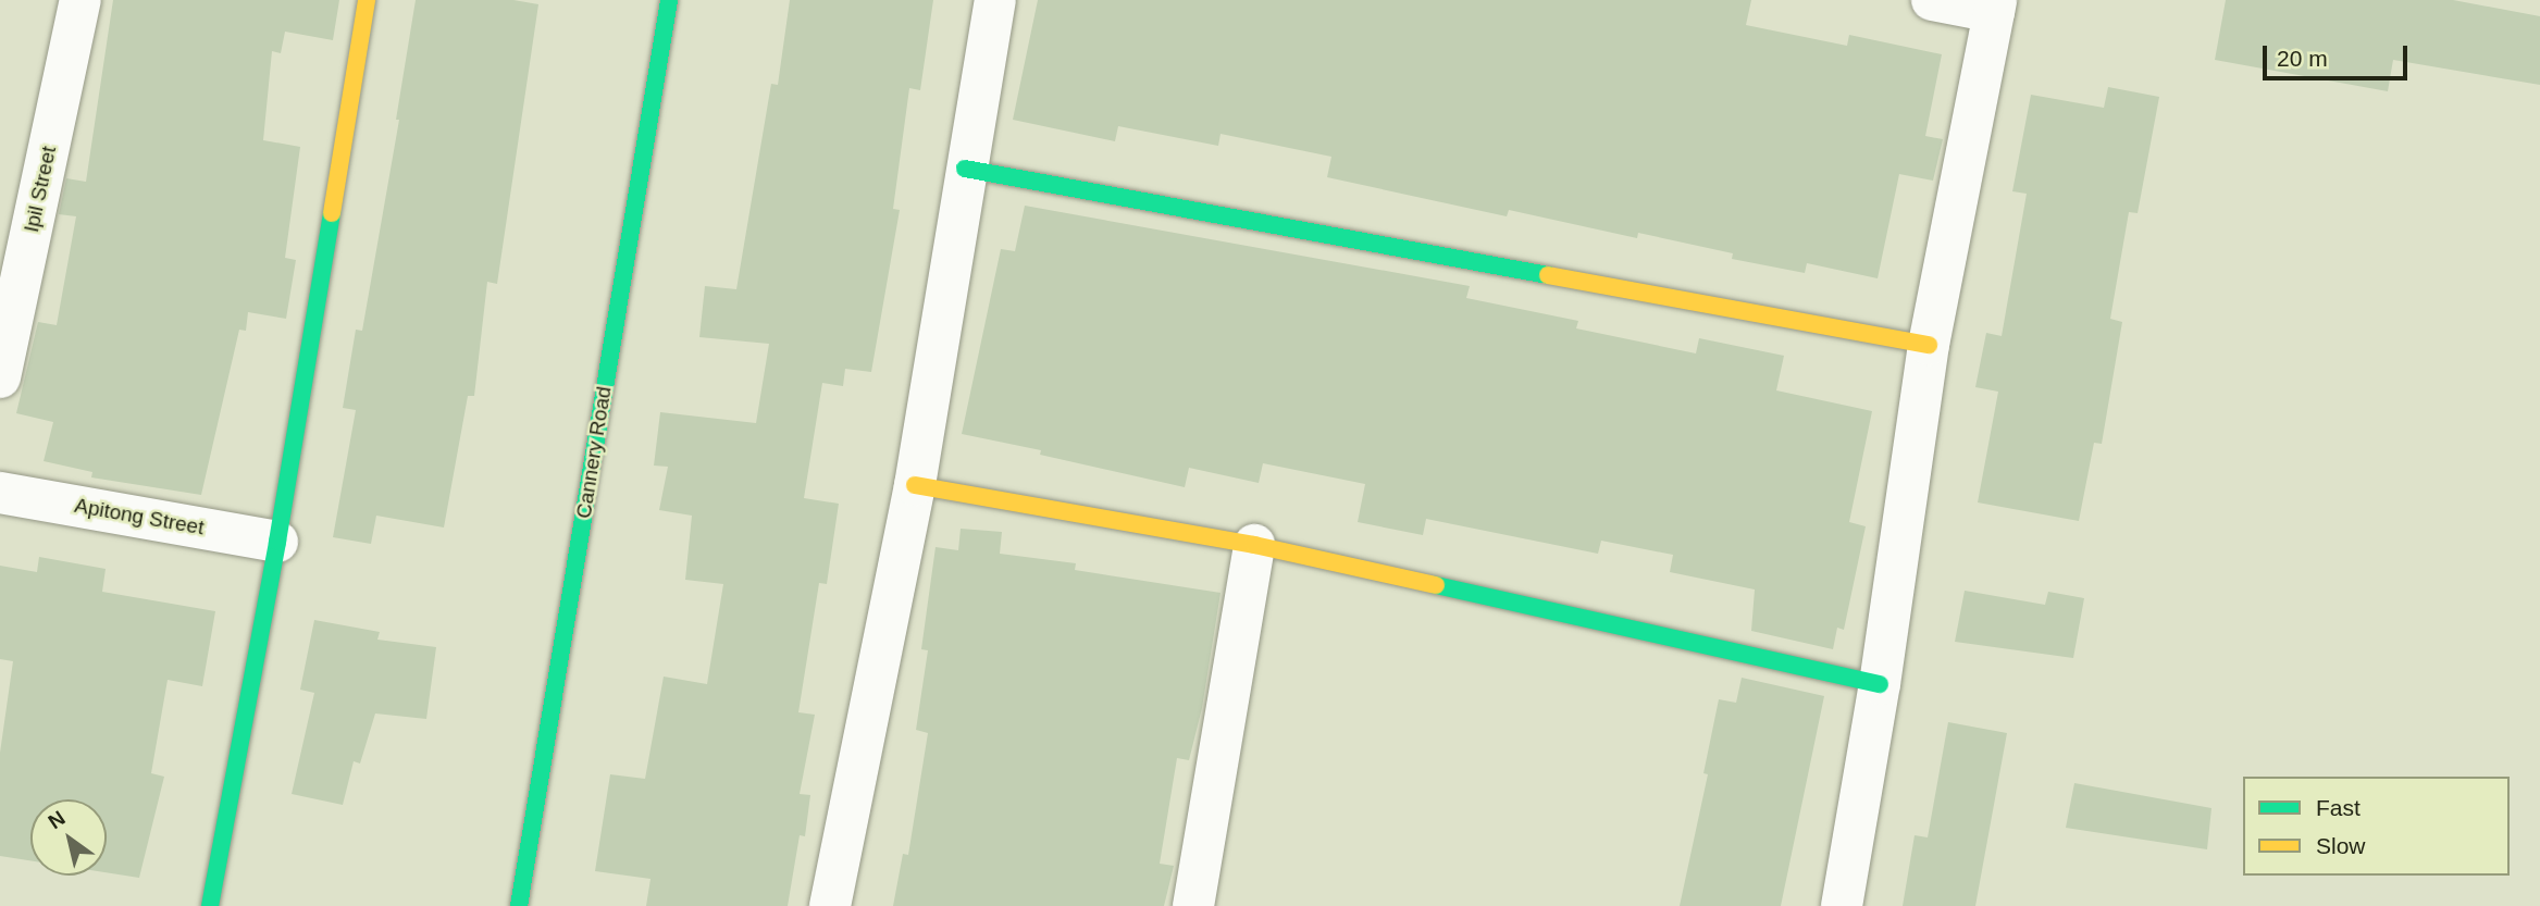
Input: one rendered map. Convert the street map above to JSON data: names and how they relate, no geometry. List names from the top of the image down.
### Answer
{
  "streets": {
    "street": ["Ipil Street", "Cannery Road", "Apitong Street"]
  },
  "legend": ["Fast", "Slow"],
  "scale_bar": "20 m",
  "north": "top left"
}
